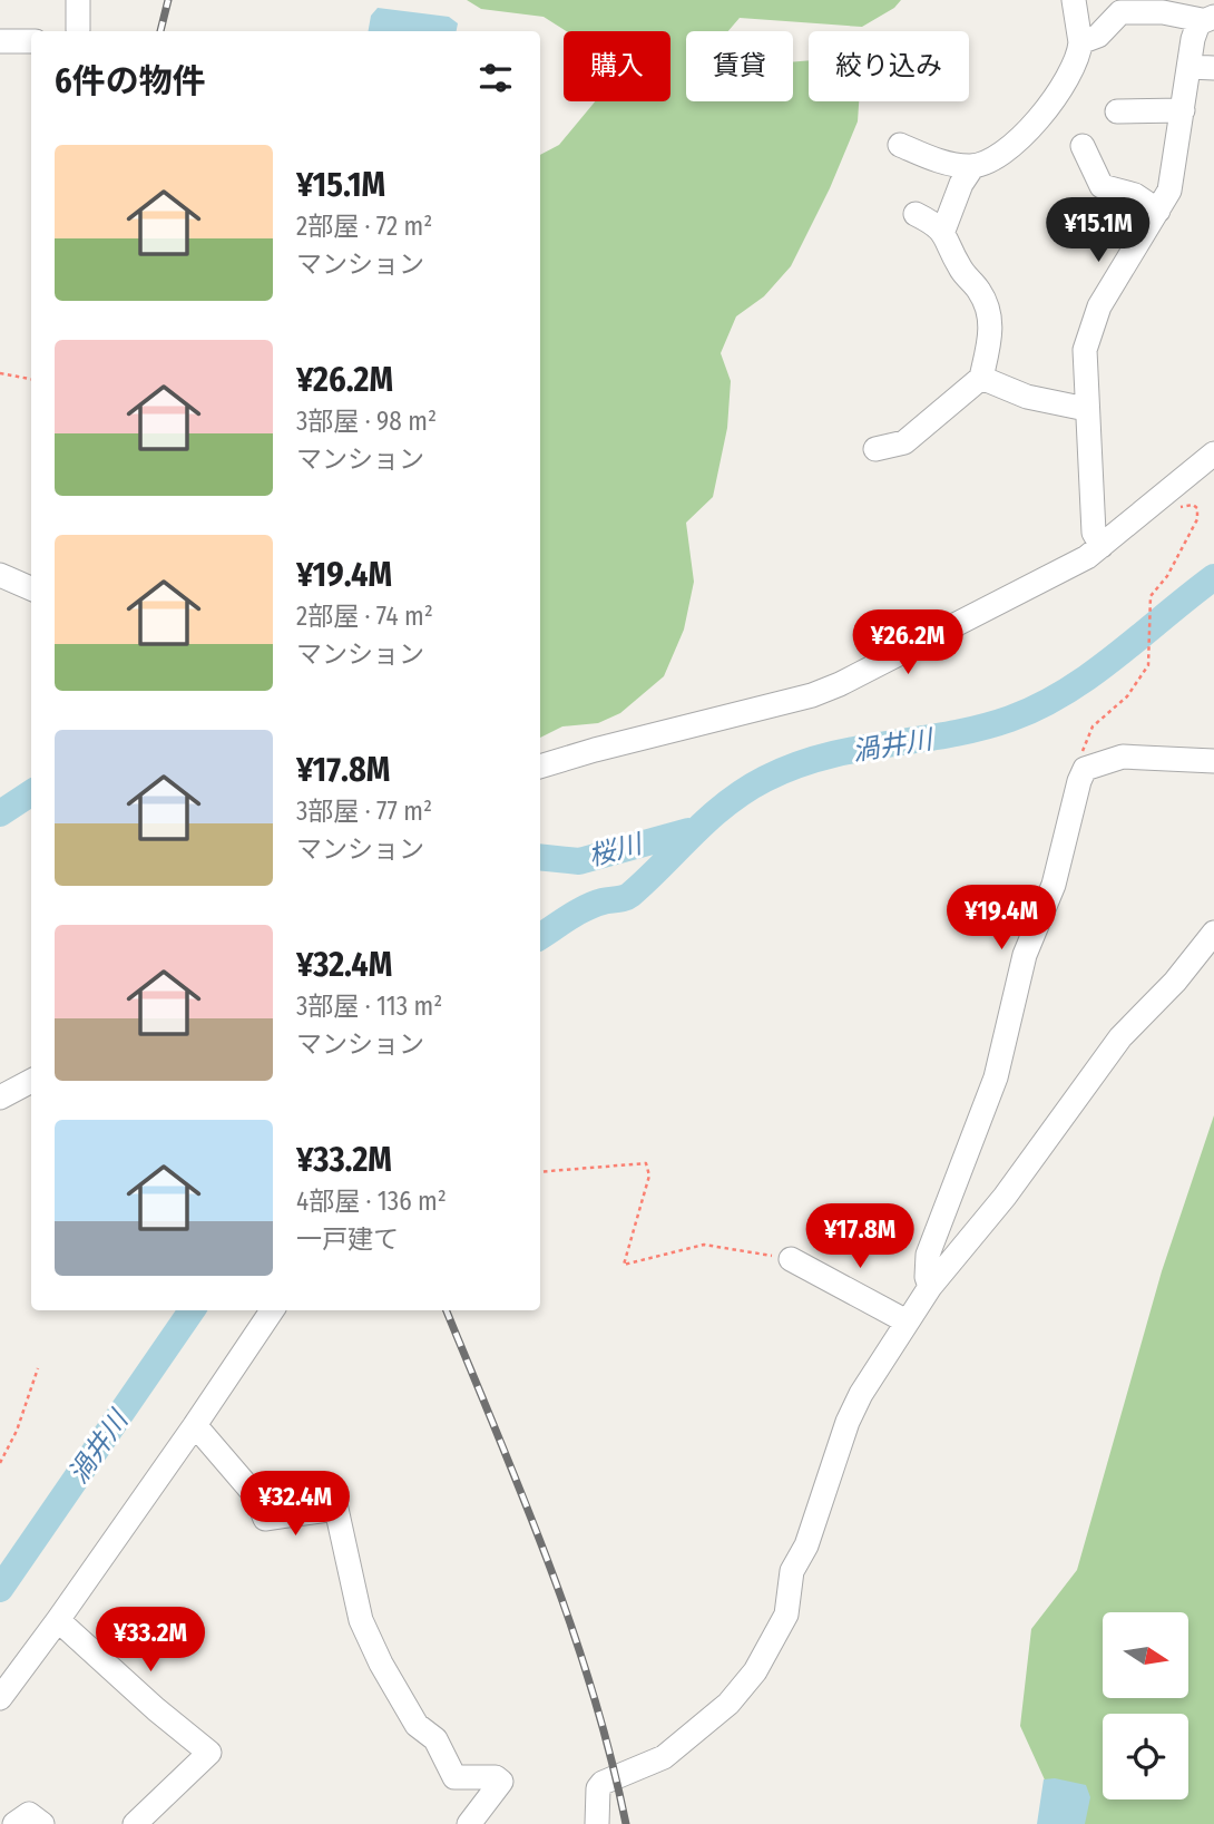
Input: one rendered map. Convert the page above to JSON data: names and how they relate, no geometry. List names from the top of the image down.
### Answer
{
  "water": ["渦井川", "桜川"],
  "north": "right",
  "page": {
    "chip": ["購入", "賃貸", "絞り込み"],
    "heading": "6件の物件",
    "list": [
      {
        "name": "¥15.1M",
        "note": "2部屋 · 72 m² · マンション"
      },
      {
        "name": "¥26.2M",
        "note": "3部屋 · 98 m² · マンション"
      },
      {
        "name": "¥19.4M",
        "note": "2部屋 · 74 m² · マンション"
      },
      {
        "name": "¥17.8M",
        "note": "3部屋 · 77 m² · マンション"
      },
      {
        "name": "¥32.4M",
        "note": "3部屋 · 113 m² · マンション"
      },
      {
        "name": "¥33.2M",
        "note": "4部屋 · 136 m² · 一戸建て"
      }
    ],
    "price": [
      "¥15.1M",
      "¥26.2M",
      "¥19.4M",
      "¥17.8M",
      "¥32.4M",
      "¥33.2M"
    ]
  }
}
